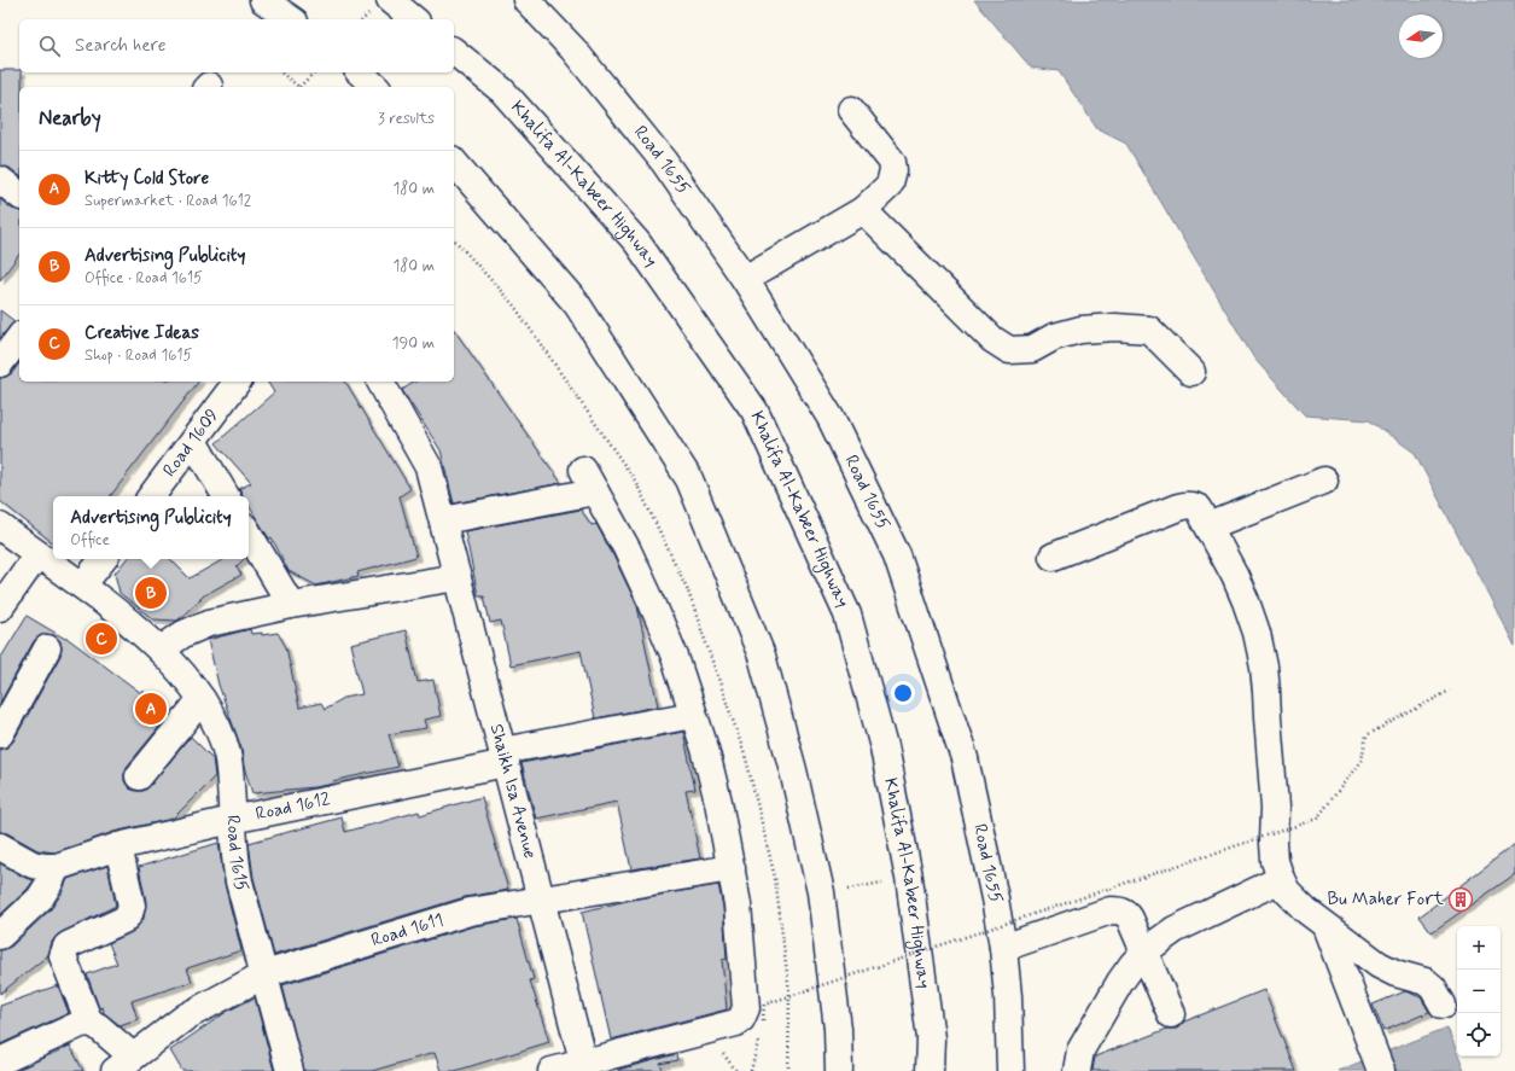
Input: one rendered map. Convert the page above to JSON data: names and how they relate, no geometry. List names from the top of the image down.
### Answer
{
  "streets": {
    "street": [
      "Road 1655",
      "Khalifa Al-Kabeer Highway",
      "Road 1609",
      "Shaikh Isa Avenue",
      "Road 1612",
      "Road 1615",
      "Road 1611"
    ]
  },
  "crossings": [
    ["Shaikh Isa Avenue", "Road 1612"],
    ["Shaikh Isa Avenue", "Road 1611"],
    ["Road 1612", "Road 1615"],
    ["Road 1615", "Road 1611"]
  ],
  "places": {
    "building": ["Bu Maher Fort"]
  },
  "north": "left",
  "page": {
    "search": "Search here",
    "heading": ["Nearby", "3 results"],
    "list": [
      {
        "mark": "A",
        "name": "Kitty Cold Store",
        "note": "Supermarket · Road 1612",
        "value": "180 m"
      },
      {
        "mark": "B",
        "name": "Advertising Publicity",
        "note": "Office · Road 1615",
        "value": "180 m"
      },
      {
        "mark": "C",
        "name": "Creative Ideas",
        "note": "Shop · Road 1615",
        "value": "190 m"
      }
    ],
    "popup": ["Advertising Publicity", "Office"],
    "pins": ["B", "C", "A"],
    "map_buttons": ["+", "−"]
  }
}
